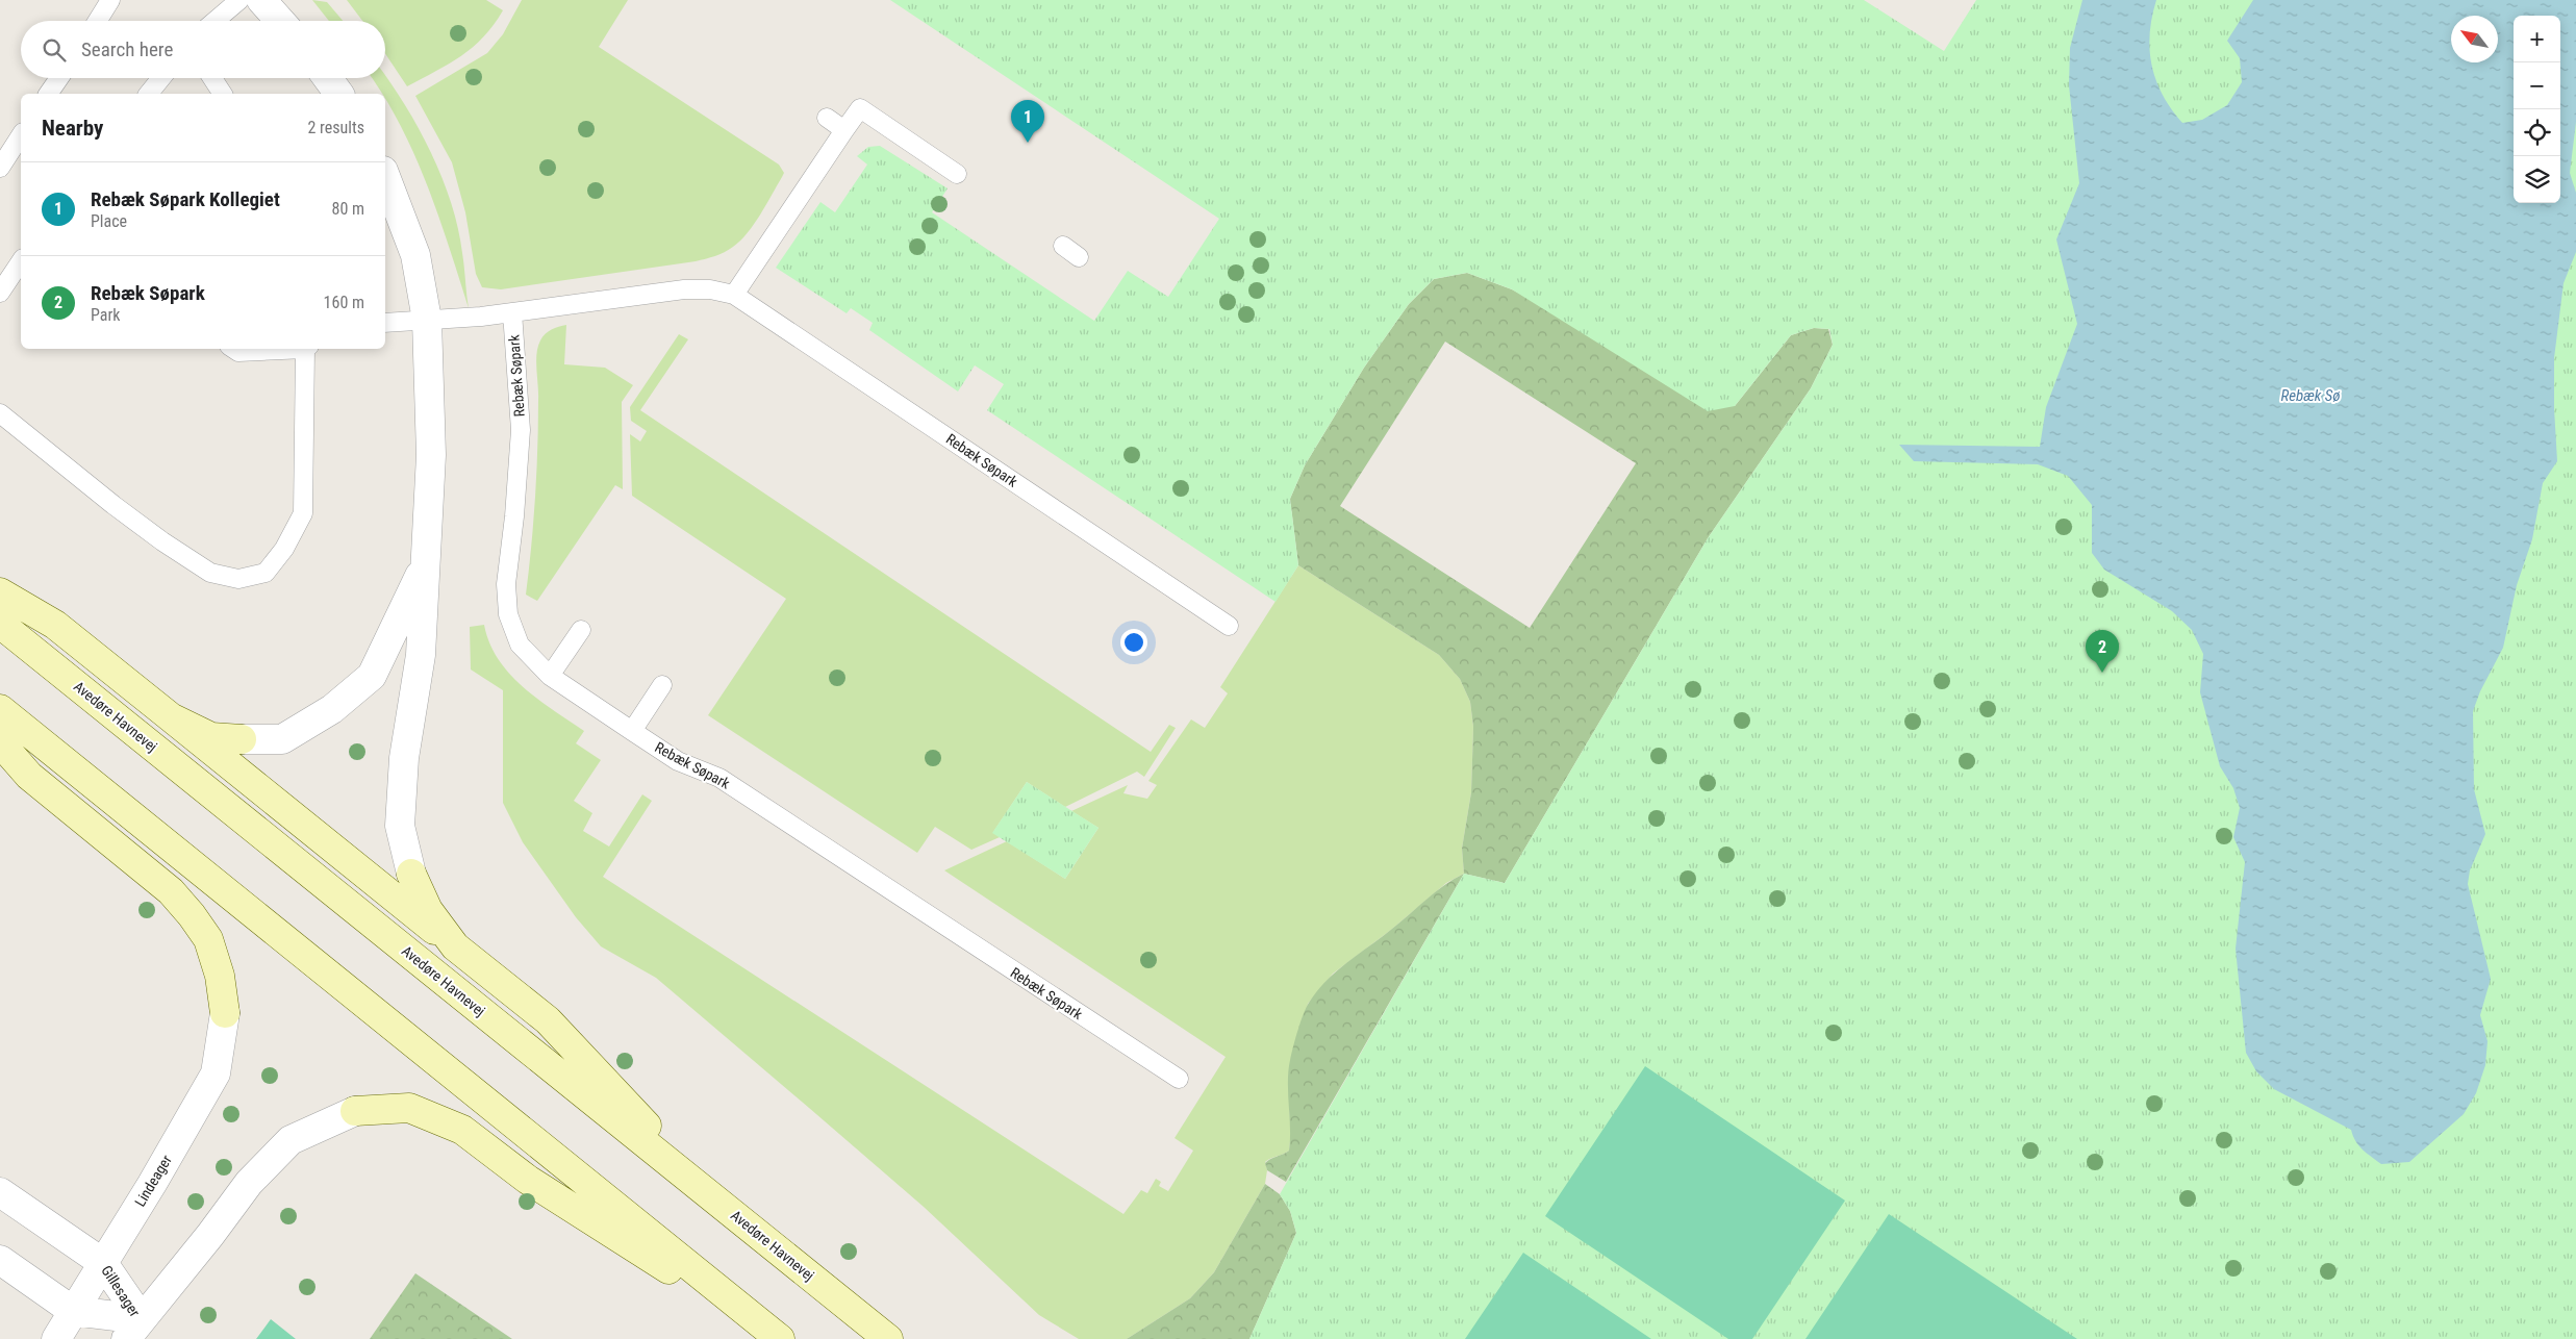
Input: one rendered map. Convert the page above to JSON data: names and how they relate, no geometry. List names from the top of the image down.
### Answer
{
  "streets": {
    "street": ["Avedøre Havnevej", "Lindeager", "Gillesager"],
    "lane": ["Rebæk Søpark"]
  },
  "crossings": [
    ["Lindeager", "Gillesager"]
  ],
  "water": ["Rebæk Sø"],
  "north": "top left",
  "page": {
    "map_buttons": ["+", "−"],
    "search": "Search here",
    "heading": ["Nearby", "2 results"],
    "pins": ["1", "2"],
    "list": [
      {
        "mark": "1",
        "name": "Rebæk Søpark Kollegiet",
        "note": "Place",
        "value": "80 m"
      },
      {
        "mark": "2",
        "name": "Rebæk Søpark",
        "note": "Park",
        "value": "160 m"
      }
    ]
  }
}
